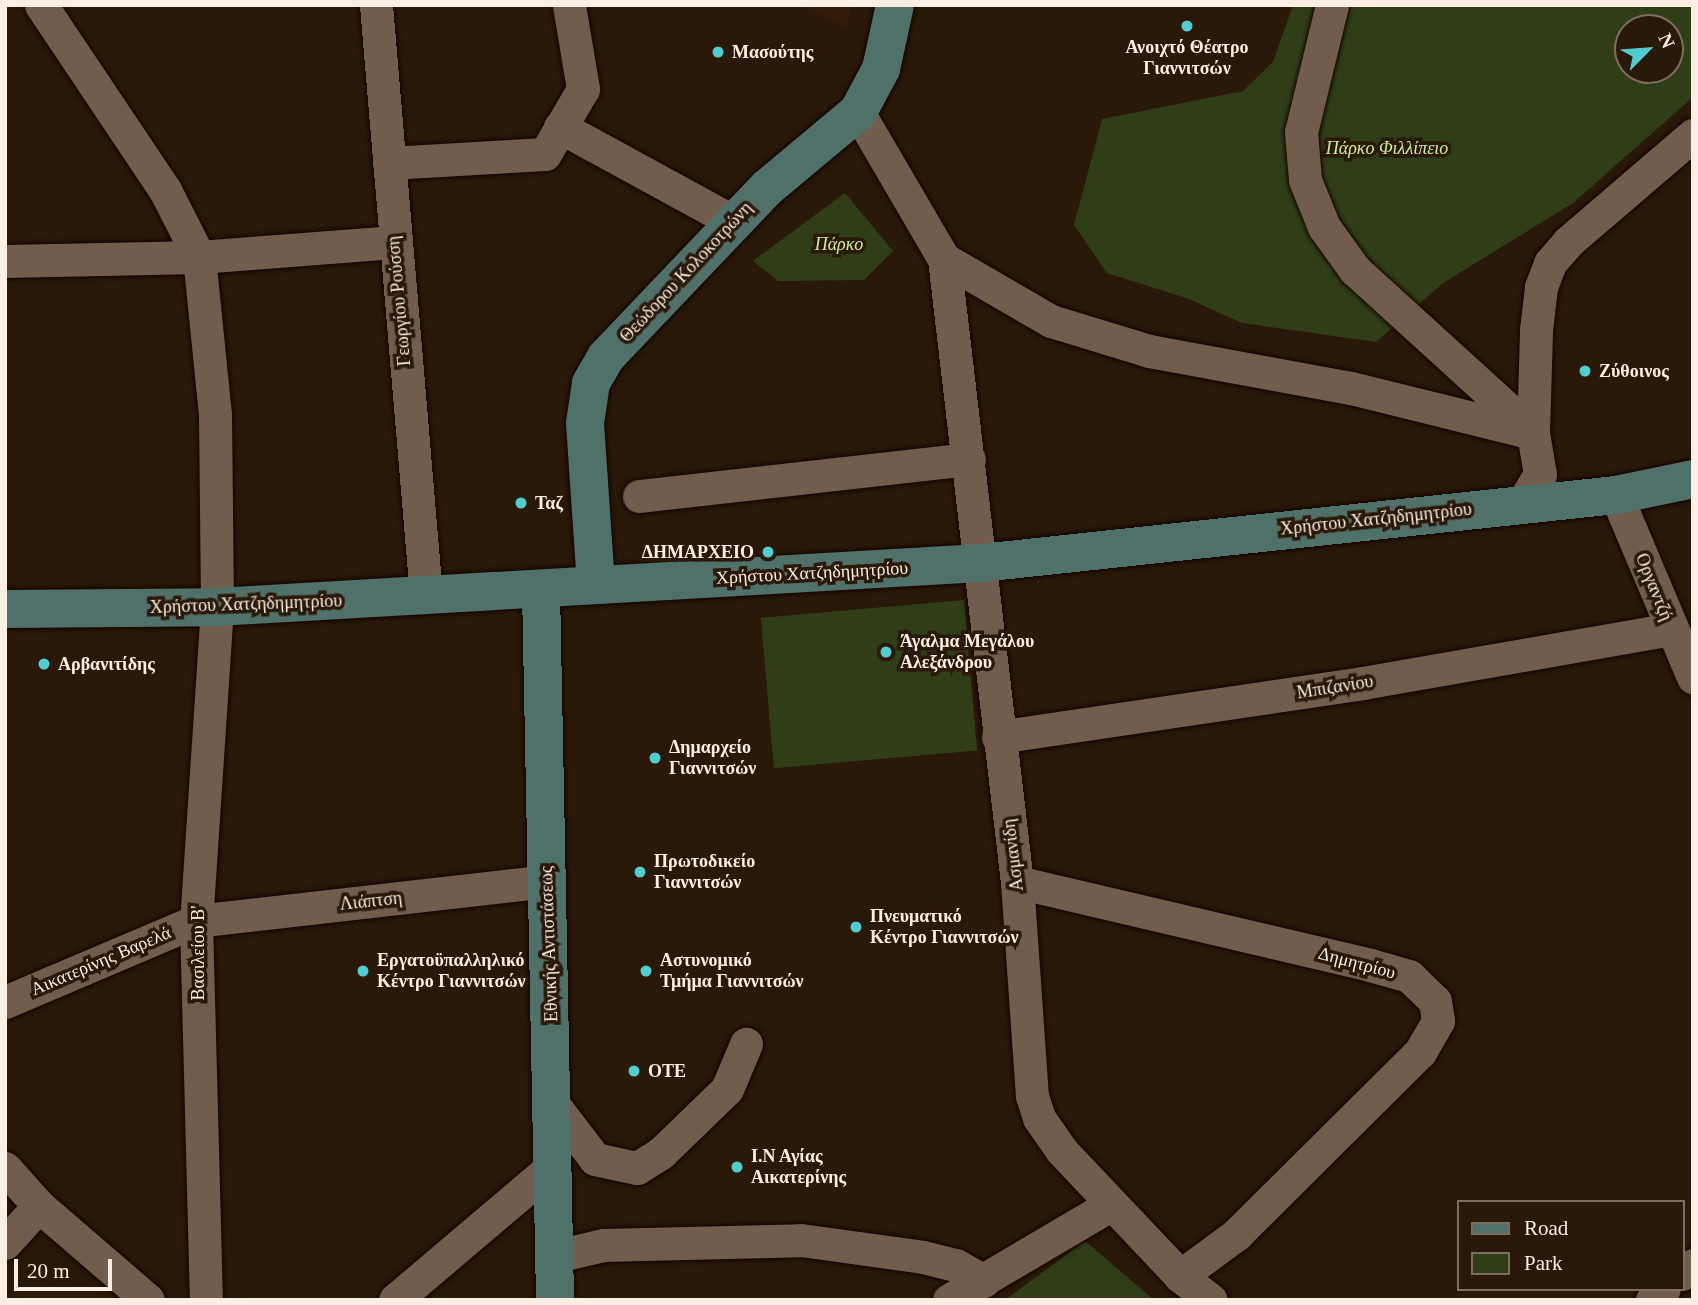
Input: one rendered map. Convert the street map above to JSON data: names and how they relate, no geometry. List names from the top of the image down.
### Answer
{
  "streets": {
    "main road": ["Θεώδορου Κολοκοτρώνη", "Χρήστου Χατζηδημητρίου", "Εθνικής Αντιστάσεως"],
    "street": [
      "Γεωργίου Ρούσση",
      "Οργαντζή",
      "Μπιζανίου",
      "Ασμανίδη",
      "Λιάπτση",
      "Βασιλείου Β'",
      "Αικατερίνης Βαρελά",
      "Δημητρίου"
    ]
  },
  "crossings": [
    ["Θεώδορου Κολοκοτρώνη", "Χρήστου Χατζηδημητρίου"],
    ["Γεωργίου Ρούσση", "Χρήστου Χατζηδημητρίου"],
    ["Χρήστου Χατζηδημητρίου", "Οργαντζή"],
    ["Χρήστου Χατζηδημητρίου", "Ασμανίδη"],
    ["Χρήστου Χατζηδημητρίου", "Εθνικής Αντιστάσεως"],
    ["Χρήστου Χατζηδημητρίου", "Βασιλείου Β'"],
    ["Οργαντζή", "Μπιζανίου"],
    ["Μπιζανίου", "Ασμανίδη"],
    ["Ασμανίδη", "Δημητρίου"],
    ["Λιάπτση", "Εθνικής Αντιστάσεως"],
    ["Λιάπτση", "Βασιλείου Β'"],
    ["Λιάπτση", "Αικατερίνης Βαρελά"],
    ["Βασιλείου Β'", "Αικατερίνης Βαρελά"]
  ],
  "parks": ["Πάρκο Φιλλίπειο", "Πάρκο"],
  "places": [
    "Ανοιχτό Θέατρο Γιαννιτσών",
    "Μασούτης",
    "Ζύθοινος",
    "Ταζ",
    "ΔΗΜΑΡΧΕΙΟ",
    "Άγαλμα Μεγάλου Αλεξάνδρου",
    "Αρβανιτίδης",
    "Δημαρχείο Γιαννιτσών",
    "Πρωτοδικείο Γιαννιτσών",
    "Πνευματικό Κέντρο Γιαννιτσών",
    "Εργατοϋπαλληλικό Κέντρο Γιαννιτσών",
    "Αστυνομικό Τμήμα Γιαννιτσών",
    "ΟΤΕ",
    "Ι.Ν Αγίας Αικατερίνης"
  ],
  "legend": ["Road", "Park"],
  "scale_bar": "20 m",
  "north": "top right"
}
